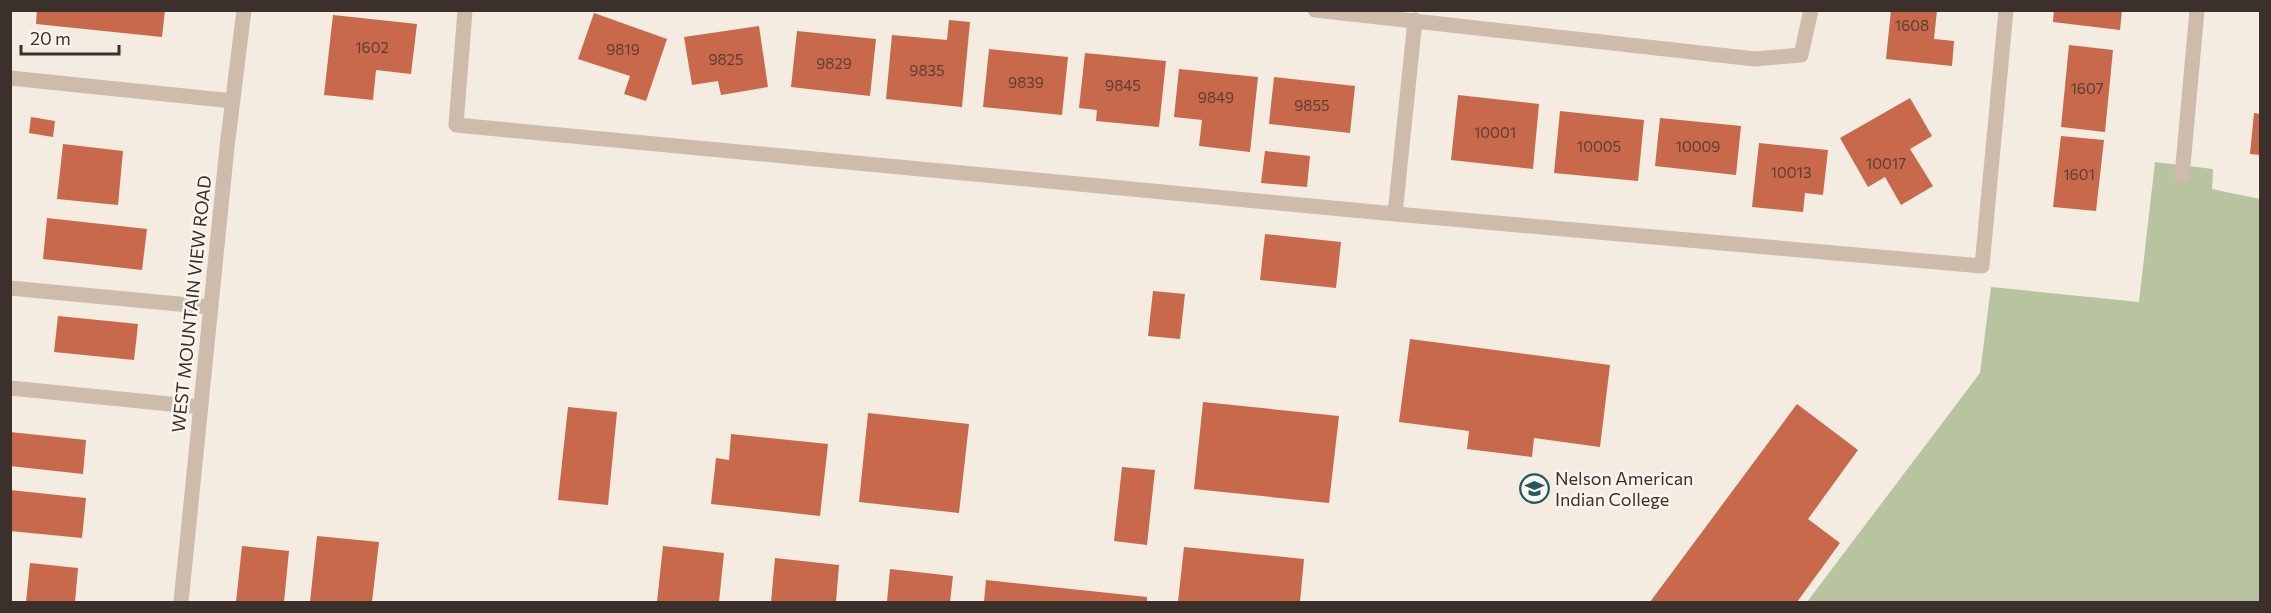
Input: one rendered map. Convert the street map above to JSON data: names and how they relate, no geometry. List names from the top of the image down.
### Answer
{
  "streets": {
    "street": ["WEST MOUNTAIN VIEW ROAD"]
  },
  "places": {
    "school or university": ["Nelson American Indian College"]
  },
  "house_numbers": [
    "1608",
    "1602",
    "9819",
    "9825",
    "9829",
    "9835",
    "9839",
    "9845",
    "1607",
    "9849",
    "9855",
    "10001",
    "10005",
    "10009",
    "10017",
    "10013",
    "1601"
  ],
  "scale_bar": "20 m"
}
